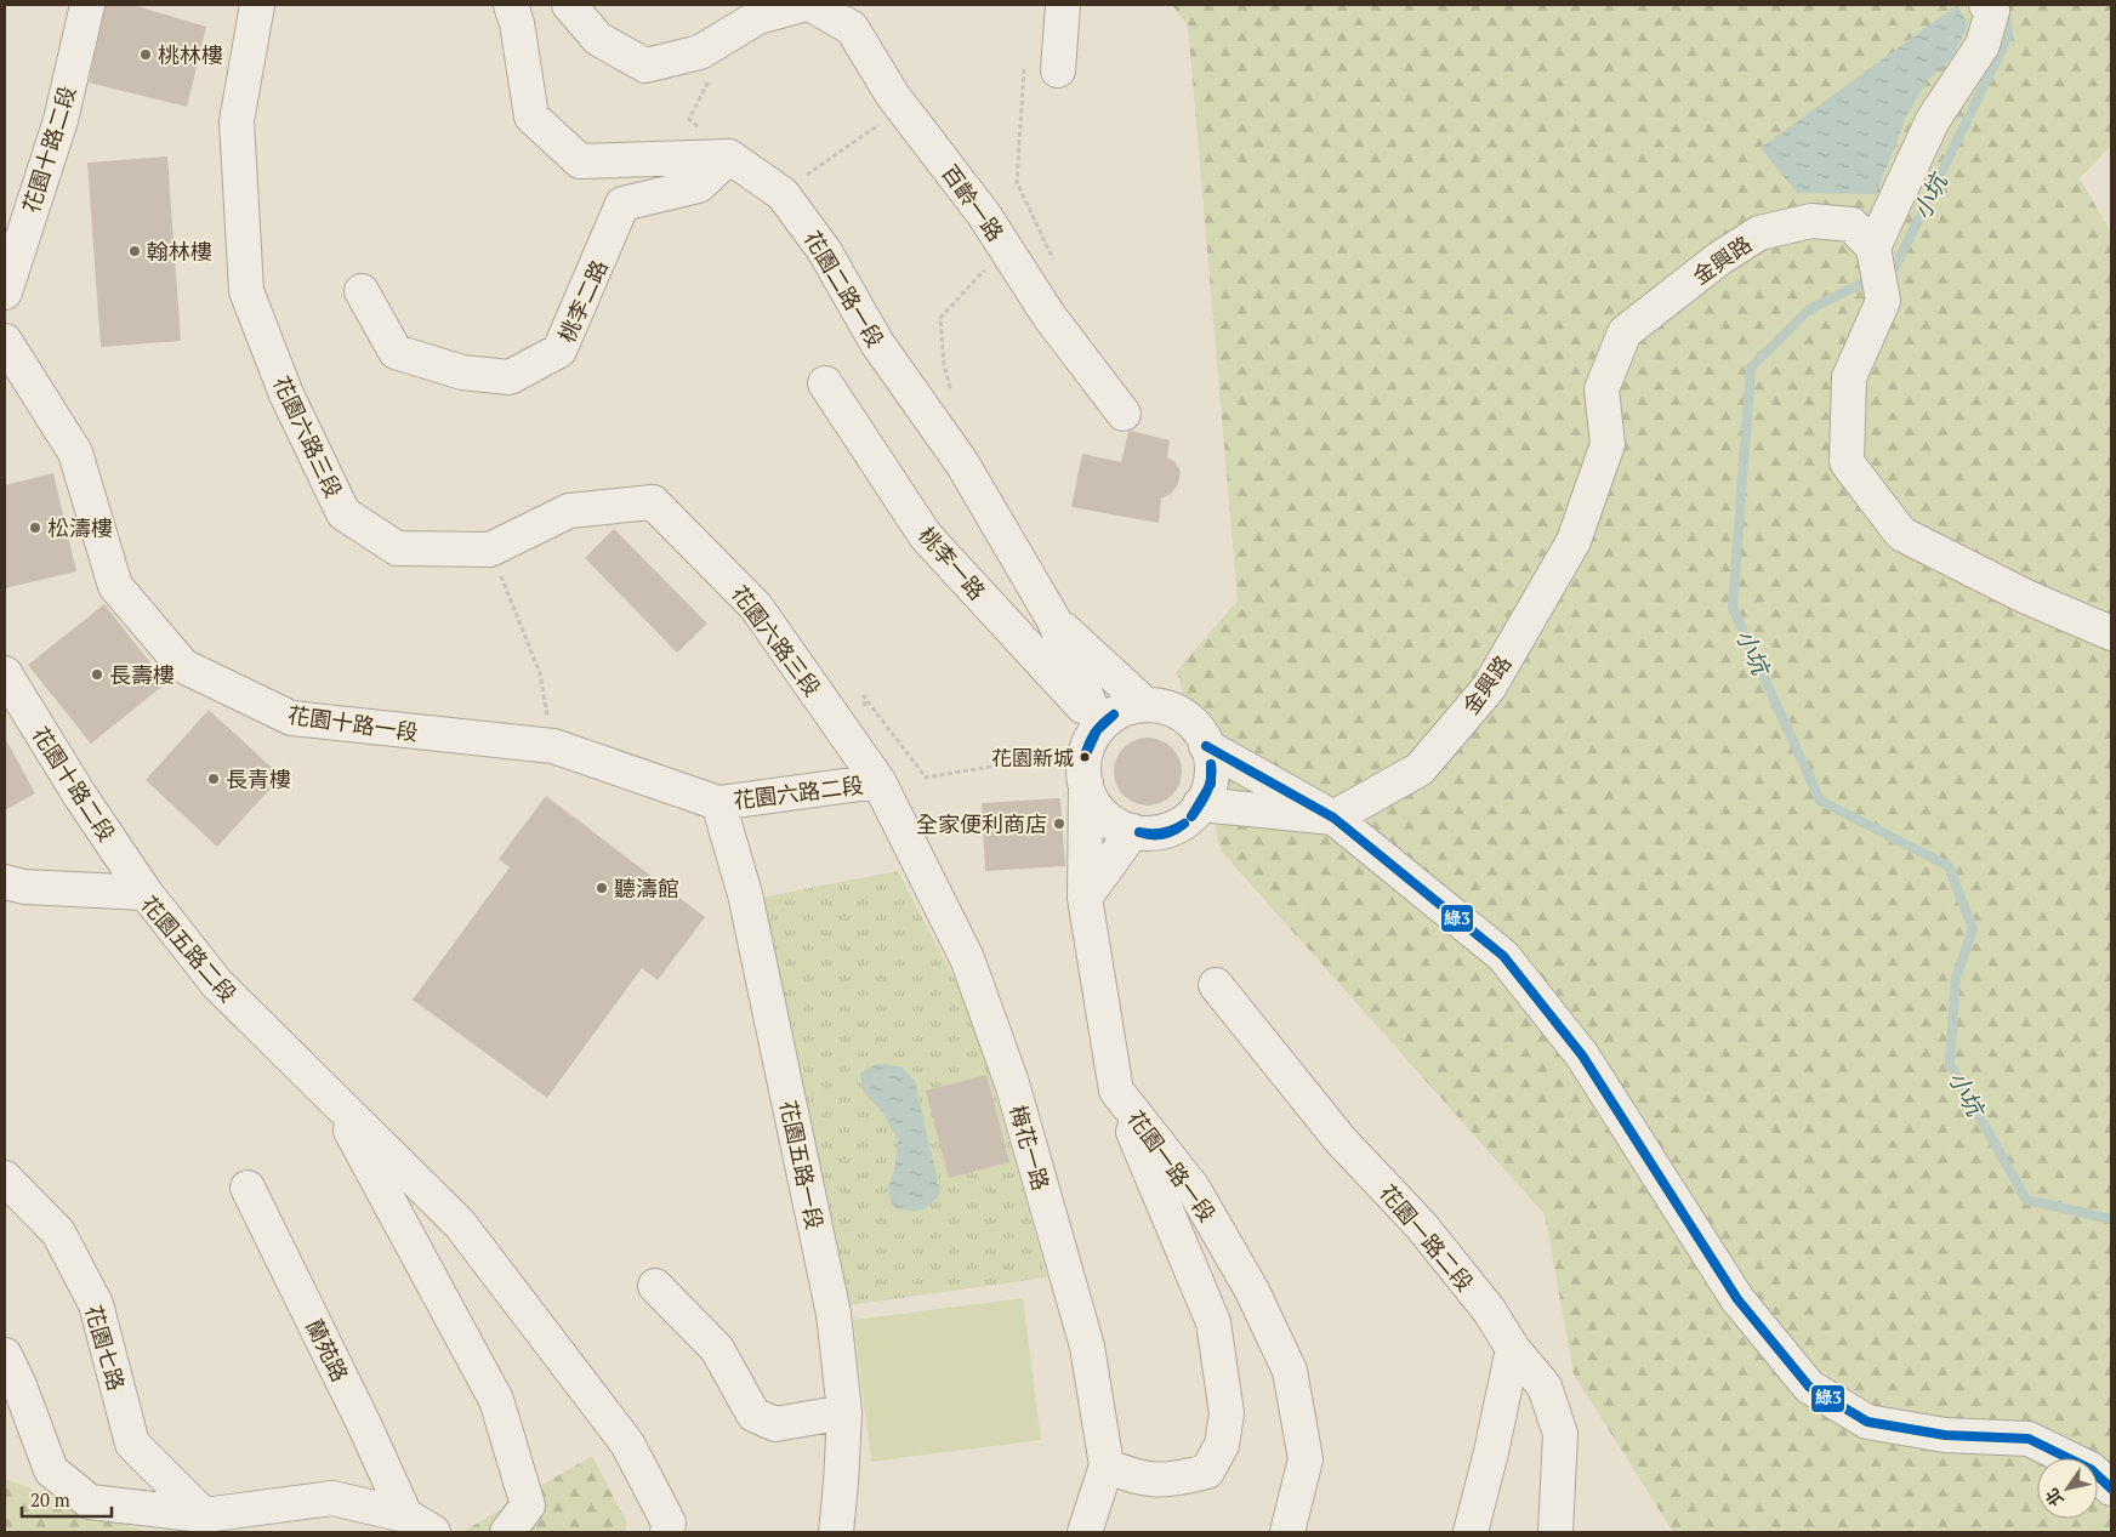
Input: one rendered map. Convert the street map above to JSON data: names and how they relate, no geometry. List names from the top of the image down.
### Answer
{
  "streets": {
    "street": [
      "花園十路二段",
      "百齡一路",
      "金興路",
      "花園二路一段",
      "桃李二路",
      "花園六路三段",
      "桃李一路",
      "花園十路一段",
      "花園六路二段",
      "花園五路二段",
      "梅花一路",
      "花園五路一段",
      "花園一路一段",
      "花園一路二段",
      "花園七路",
      "蘭苑路"
    ]
  },
  "crossings": [
    ["花園十路二段", "花園五路二段"],
    ["花園二路一段", "桃李二路"],
    ["花園二路一段", "桃李一路"],
    ["花園二路一段", "花園一路一段"],
    ["花園六路三段", "花園六路二段"],
    ["花園六路三段", "梅花一路"],
    ["桃李一路", "花園一路一段"],
    ["花園十路一段", "花園六路二段"],
    ["花園十路一段", "花園五路一段"],
    ["花園六路二段", "梅花一路"],
    ["花園六路二段", "花園五路一段"]
  ],
  "water": ["小坑"],
  "places": [
    "桃林樓",
    "翰林樓",
    "松濤樓",
    "長壽樓",
    "花園新城",
    "長青樓",
    "全家便利商店",
    "聽濤館"
  ],
  "lines": ["transit line 綠3"],
  "scale_bar": "20 m",
  "north": "bottom left"
}
